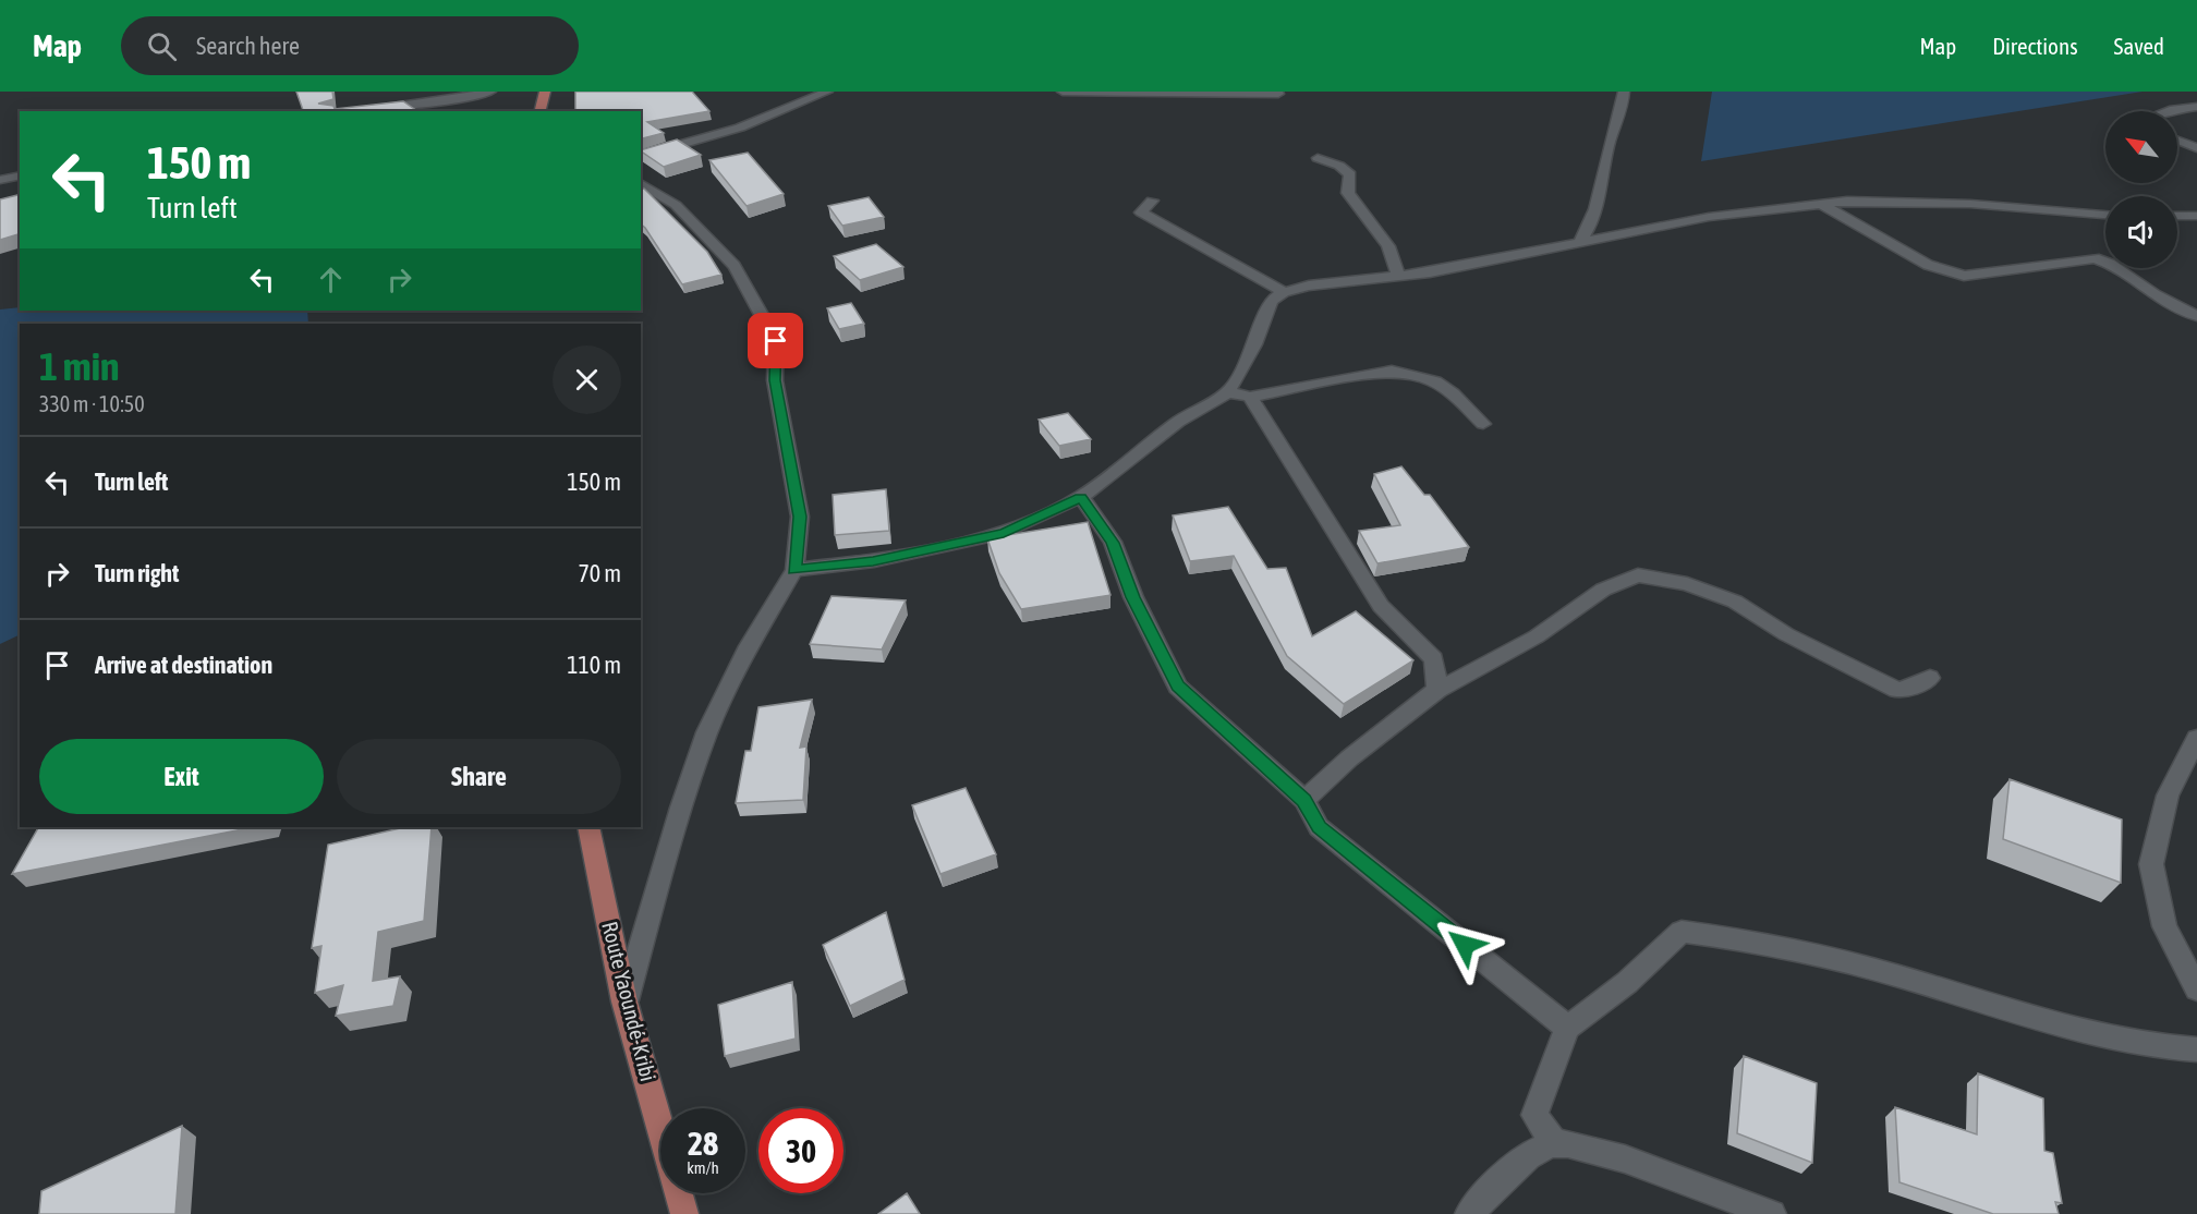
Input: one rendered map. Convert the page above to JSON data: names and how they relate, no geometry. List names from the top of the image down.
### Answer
{
  "streets": {
    "main road": ["Route Yaoundé-Kribi"]
  },
  "north": "top left",
  "page": {
    "header": "Map",
    "search": "Search here",
    "nav": ["Map", "Directions", "Saved"],
    "turn": ["150 m", "Turn left"],
    "heading": ["1 min", "330 m · 10:50"],
    "list": [
      {
        "name": "Turn left",
        "value": "150 m"
      },
      {
        "name": "Turn right",
        "value": "70 m"
      },
      {
        "name": "Arrive at destination",
        "value": "110 m"
      }
    ],
    "buttons": ["Exit", "Share"],
    "speed": "28 km/h",
    "limit": "30"
  }
}
